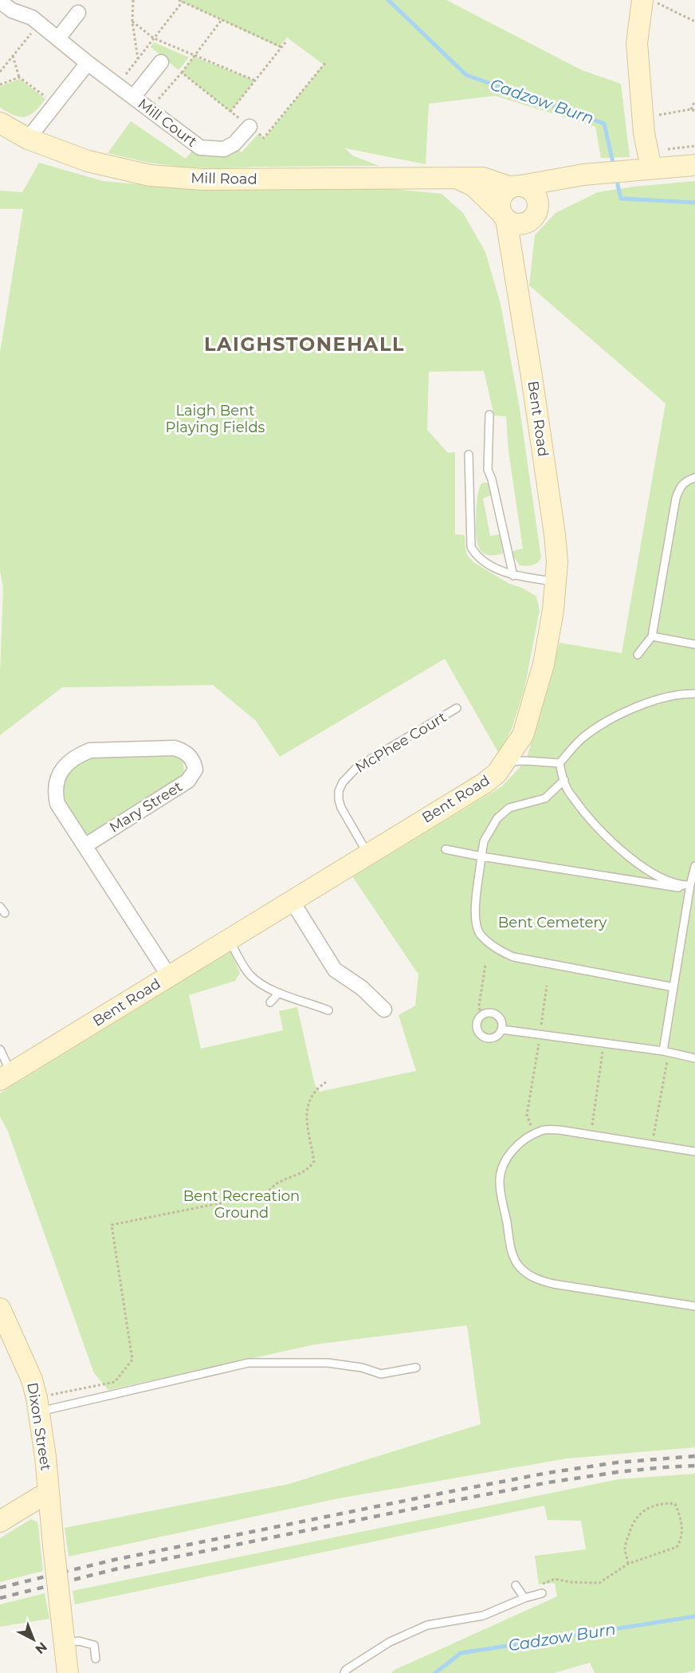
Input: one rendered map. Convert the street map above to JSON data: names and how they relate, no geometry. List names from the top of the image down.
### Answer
{
  "streets": {
    "street": [
      "Mill Court",
      "Mill Road",
      "Bent Road",
      "Mary Street",
      "Dixon Street"
    ],
    "lane": ["McPhee Court"]
  },
  "crossings": [
    ["Mill Road", "Bent Road"],
    ["Bent Road", "McPhee Court"],
    ["Bent Road", "Mary Street"]
  ],
  "districts": ["LAIGHSTONEHALL"],
  "water": ["Cadzow Burn"],
  "parks": ["Laigh Bent Playing Fields", "Bent Cemetery", "Bent Recreation Ground"],
  "north": "bottom right"
}
